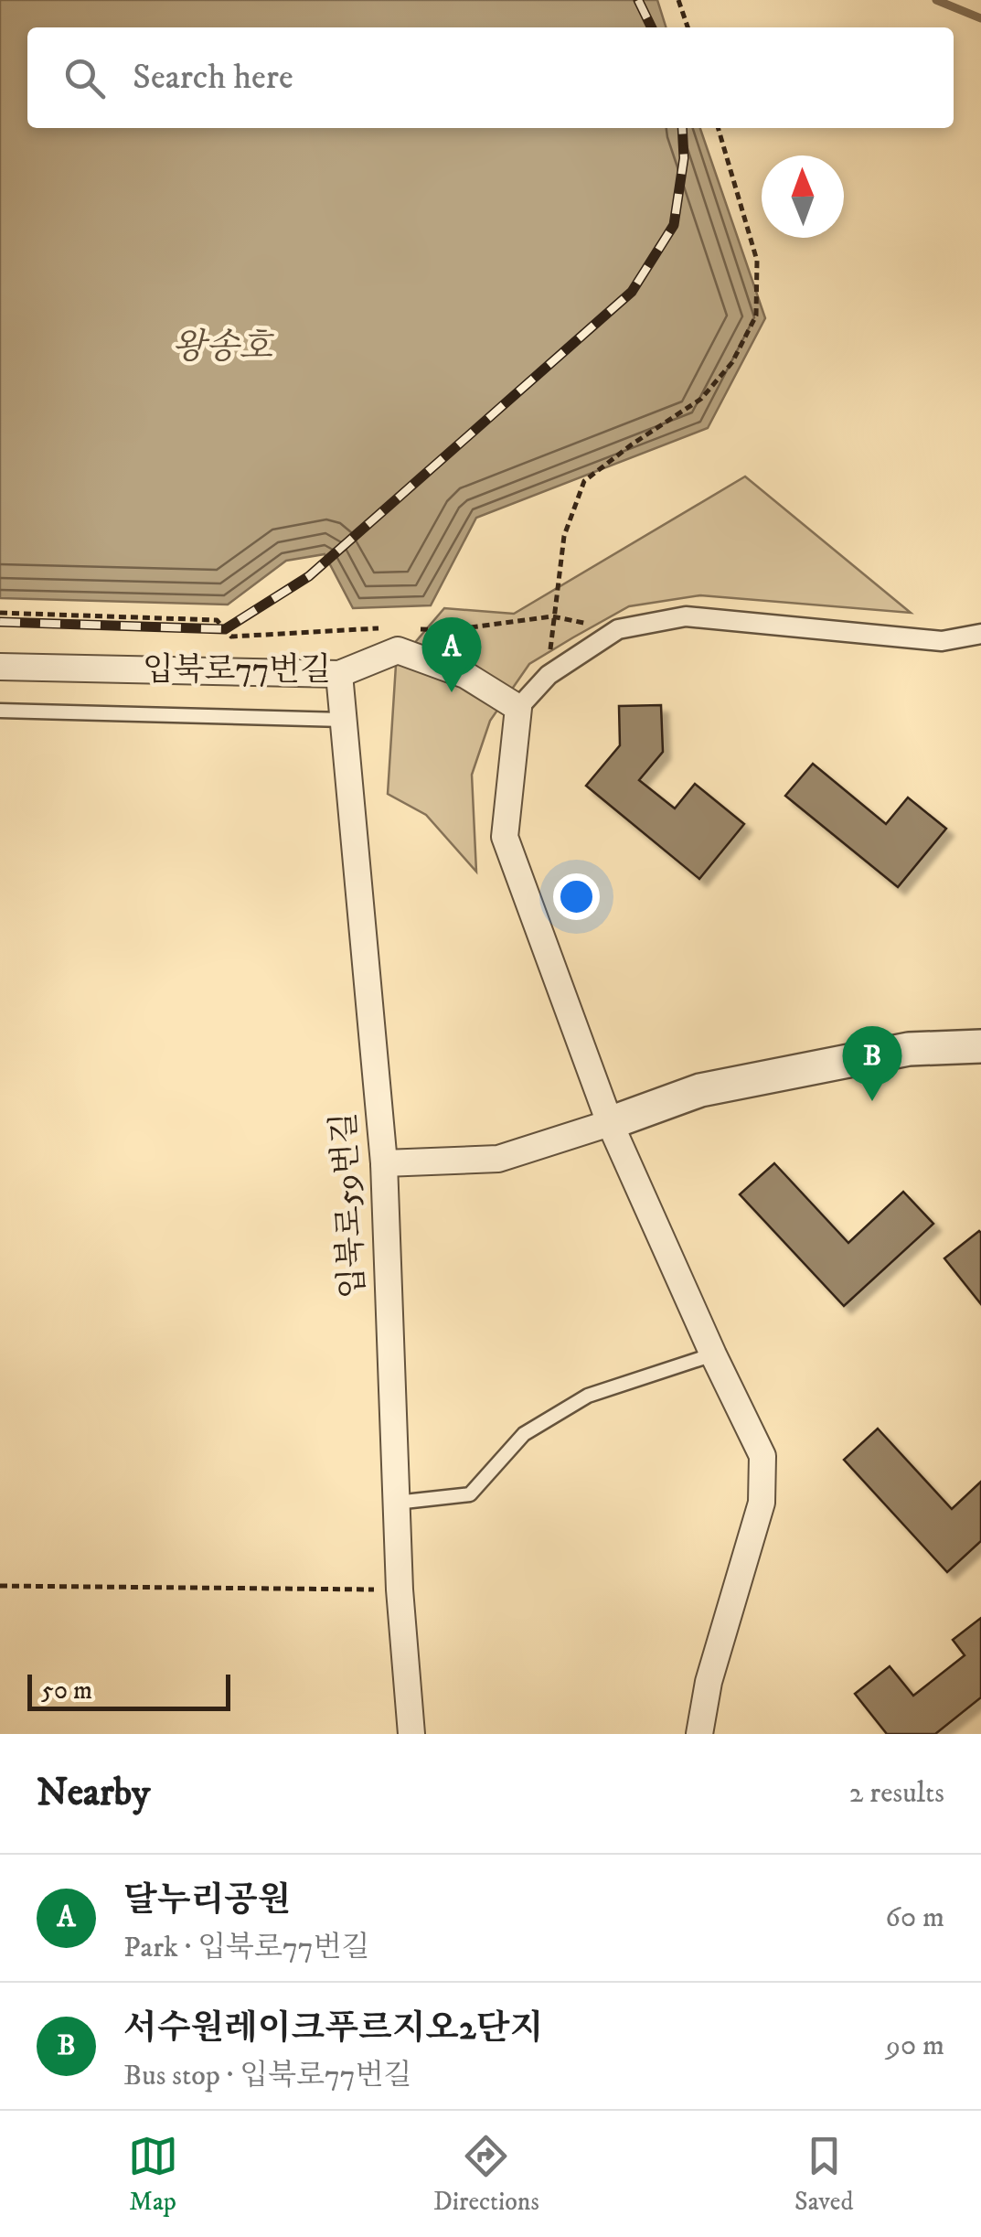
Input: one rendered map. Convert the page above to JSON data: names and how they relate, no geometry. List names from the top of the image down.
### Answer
{
  "streets": {
    "street": ["입북로77번길", "입북로59번길"]
  },
  "crossings": [
    ["입북로77번길", "입북로59번길"]
  ],
  "water": ["왕송호"],
  "scale_bar": "50 m",
  "north": "top",
  "page": {
    "search": "Search here",
    "pins": ["A", "B"],
    "scale": "50 m",
    "heading": ["Nearby", "2 results"],
    "list": [
      {
        "mark": "A",
        "name": "달누리공원",
        "note": "Park · 입북로77번길",
        "value": "60 m"
      },
      {
        "mark": "B",
        "name": "서수원레이크푸르지오2단지",
        "note": "Bus stop · 입북로77번길",
        "value": "90 m"
      }
    ],
    "nav": ["Map", "Directions", "Saved"]
  }
}
